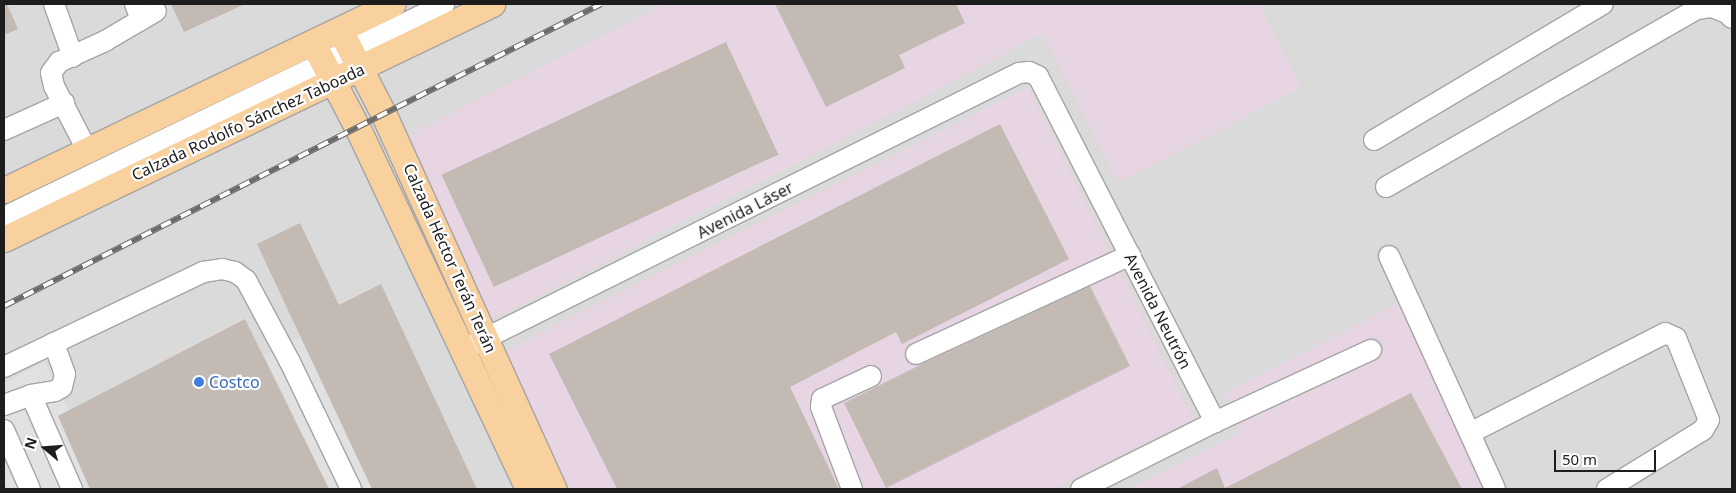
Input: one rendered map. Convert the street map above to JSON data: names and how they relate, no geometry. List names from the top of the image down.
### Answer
{
  "streets": {
    "main road": ["Calzada Rodolfo Sánchez Taboada", "Calzada Héctor Terán Terán"],
    "lane": ["Avenida Láser", "Avenida Neutrón"]
  },
  "crossings": [
    ["Calzada Rodolfo Sánchez Taboada", "Calzada Héctor Terán Terán"],
    ["Avenida Láser", "Calzada Héctor Terán Terán"],
    ["Avenida Láser", "Avenida Neutrón"]
  ],
  "places": ["Costco"],
  "scale_bar": "50 m",
  "north": "left"
}
